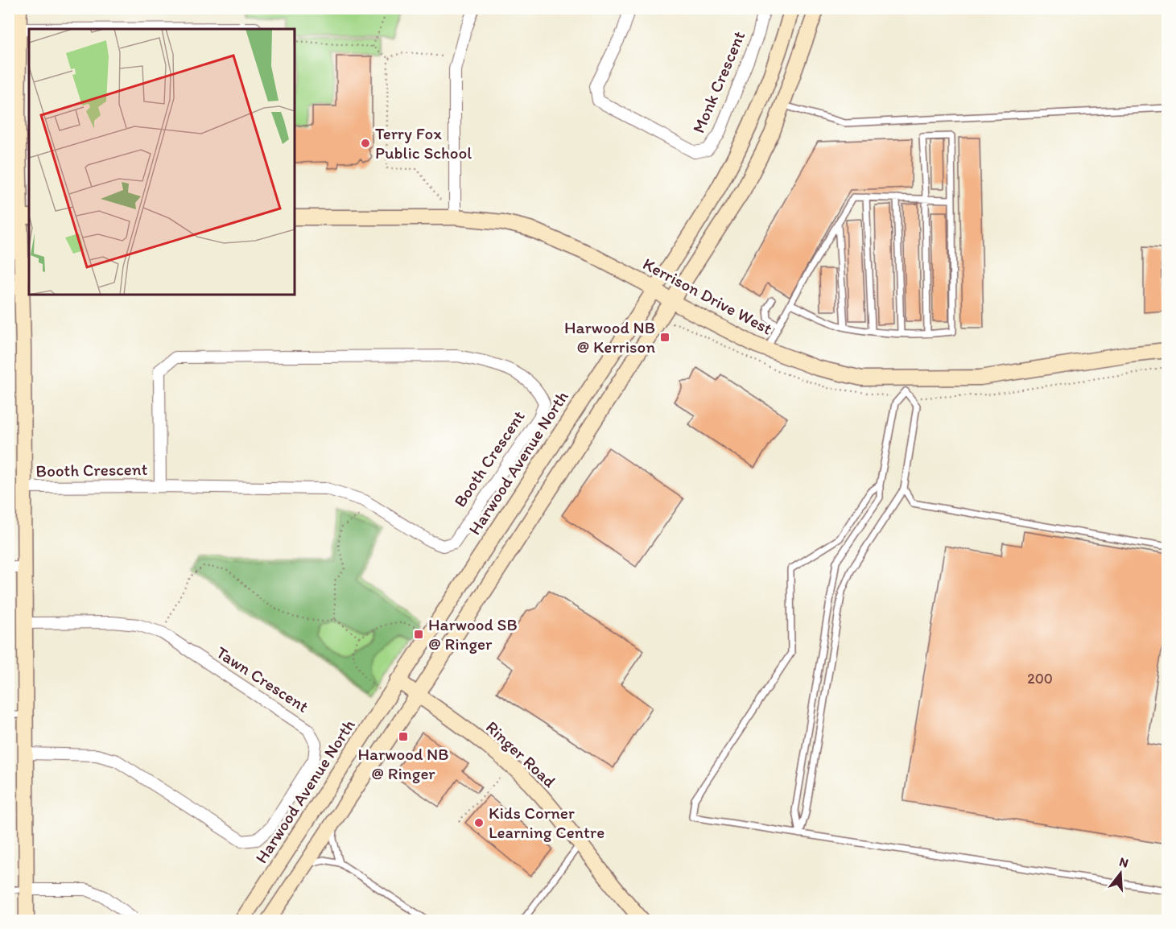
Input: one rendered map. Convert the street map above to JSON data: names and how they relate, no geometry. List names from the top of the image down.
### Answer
{
  "streets": {
    "street": [
      "Monk Crescent",
      "Kerrison Drive West",
      "Booth Crescent",
      "Harwood Avenue North",
      "Tawn Crescent",
      "Ringer Road"
    ]
  },
  "crossings": [
    ["Kerrison Drive West", "Harwood Avenue North"],
    ["Harwood Avenue North", "Ringer Road"]
  ],
  "places": {
    "other": ["Terry Fox Public School", "Kids Corner Learning Centre"],
    "transit": ["Harwood NB @ Kerrison", "Harwood SB @ Ringer", "Harwood NB @ Ringer"]
  },
  "house_numbers": ["200"],
  "north": "top"
}
